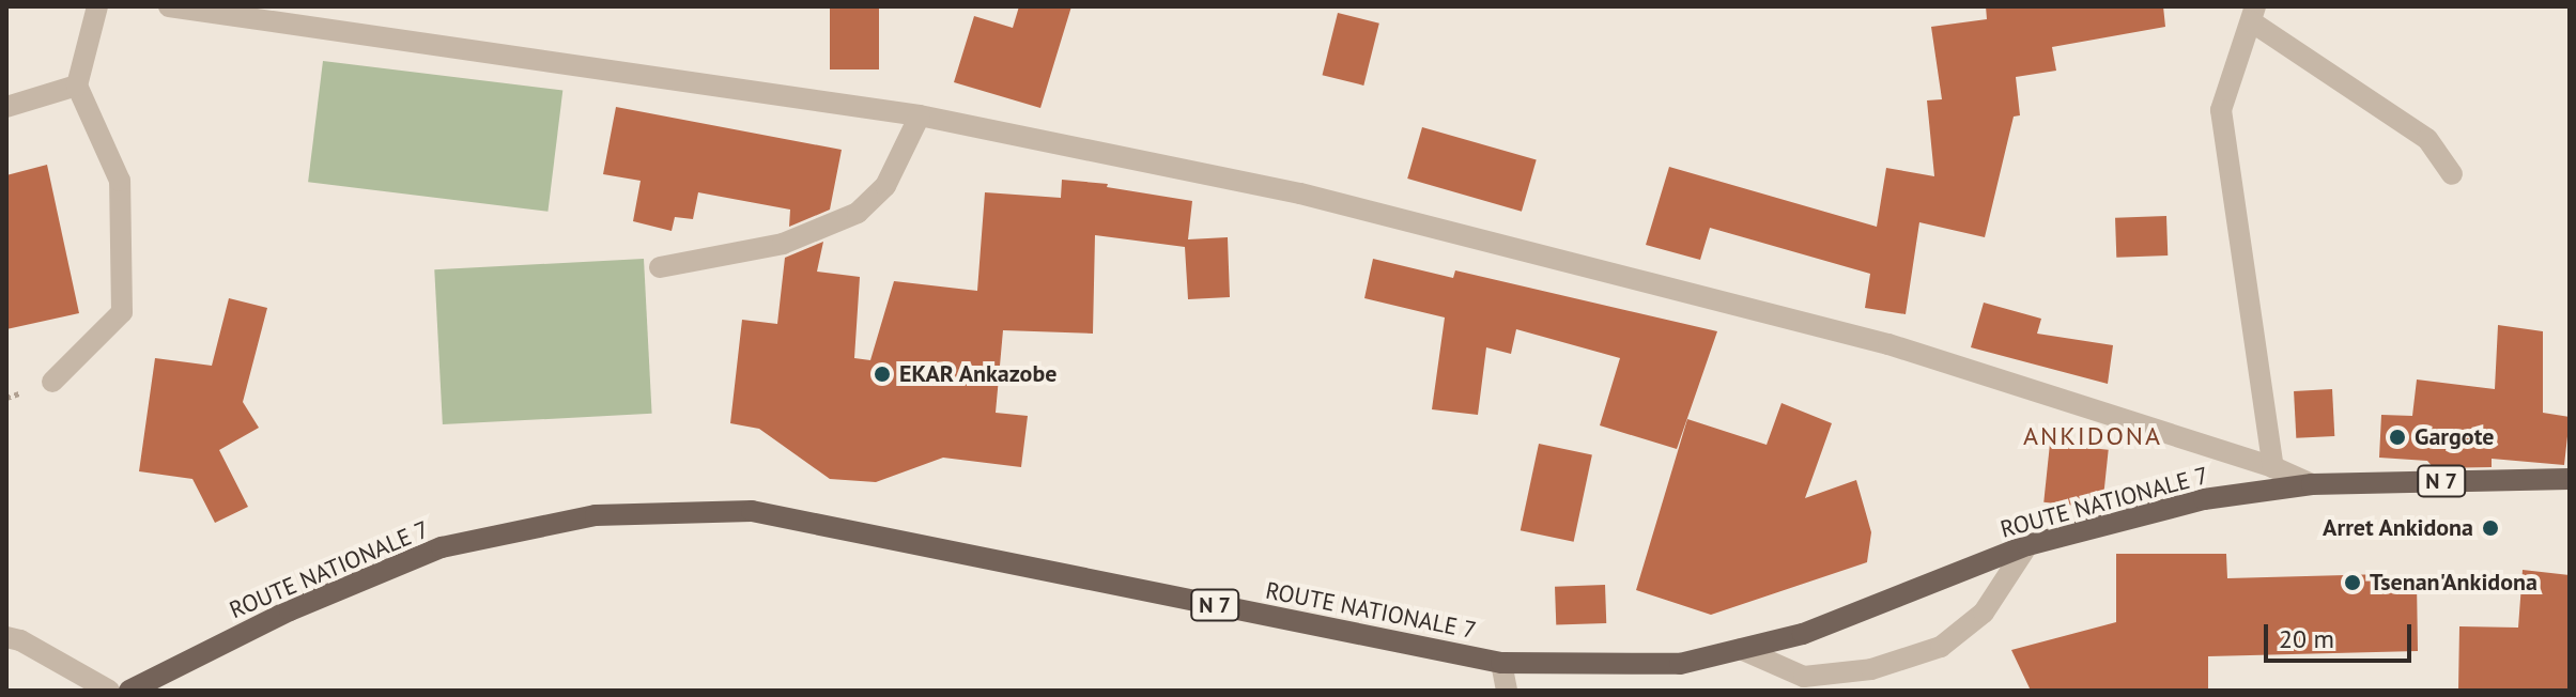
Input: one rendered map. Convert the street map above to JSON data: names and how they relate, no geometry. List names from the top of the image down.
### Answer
{
  "streets": {
    "main road": ["N 7", "ROUTE NATIONALE 7"]
  },
  "crossings": [
    ["N 7", "ROUTE NATIONALE 7"]
  ],
  "districts": ["ANKIDONA"],
  "places": [
    "EKAR Ankazobe",
    "Gargote",
    "Arret Ankidona",
    "Tsenan'Ankidona"
  ],
  "scale_bar": "20 m"
}
